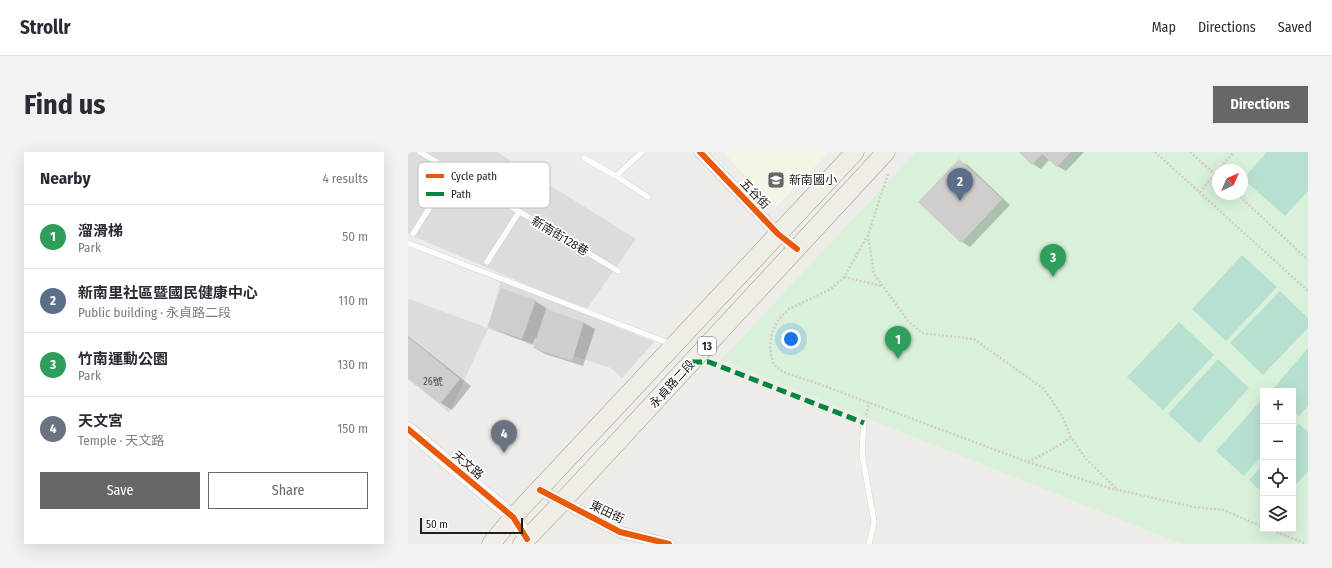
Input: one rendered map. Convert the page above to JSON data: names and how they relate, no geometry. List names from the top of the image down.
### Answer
{
  "streets": {
    "main road": ["13", "永貞路二段"],
    "street": ["五谷街", "天文路", "東田街"],
    "lane": ["新南街128巷"]
  },
  "crossings": [
    ["五谷街", "永貞路二段"],
    ["永貞路二段", "天文路"],
    ["永貞路二段", "東田街"]
  ],
  "places": {
    "school or university": ["新南國小"]
  },
  "house_numbers": ["26號"],
  "legend": ["Cycle path", "Path"],
  "scale_bar": "50 m",
  "north": "top right",
  "page": {
    "header": "Strollr",
    "nav": ["Map", "Directions", "Saved"],
    "buttons": [
      "Directions",
      ["Save", "Share"]
    ],
    "title": "Find us",
    "heading": ["Nearby", "4 results"],
    "pins": [
      "2",
      "3",
      "1",
      "4"
    ],
    "list": [
      {
        "mark": "1",
        "name": "溜滑梯",
        "note": "Park",
        "value": "50 m"
      },
      {
        "mark": "2",
        "name": "新南里社區暨國民健康中心",
        "note": "Public building · 永貞路二段",
        "value": "110 m"
      },
      {
        "mark": "3",
        "name": "竹南運動公園",
        "note": "Park",
        "value": "130 m"
      },
      {
        "mark": "4",
        "name": "天文宮",
        "note": "Temple · 天文路",
        "value": "150 m"
      }
    ],
    "map_buttons": ["+", "−"],
    "scale": "50 m"
  }
}
